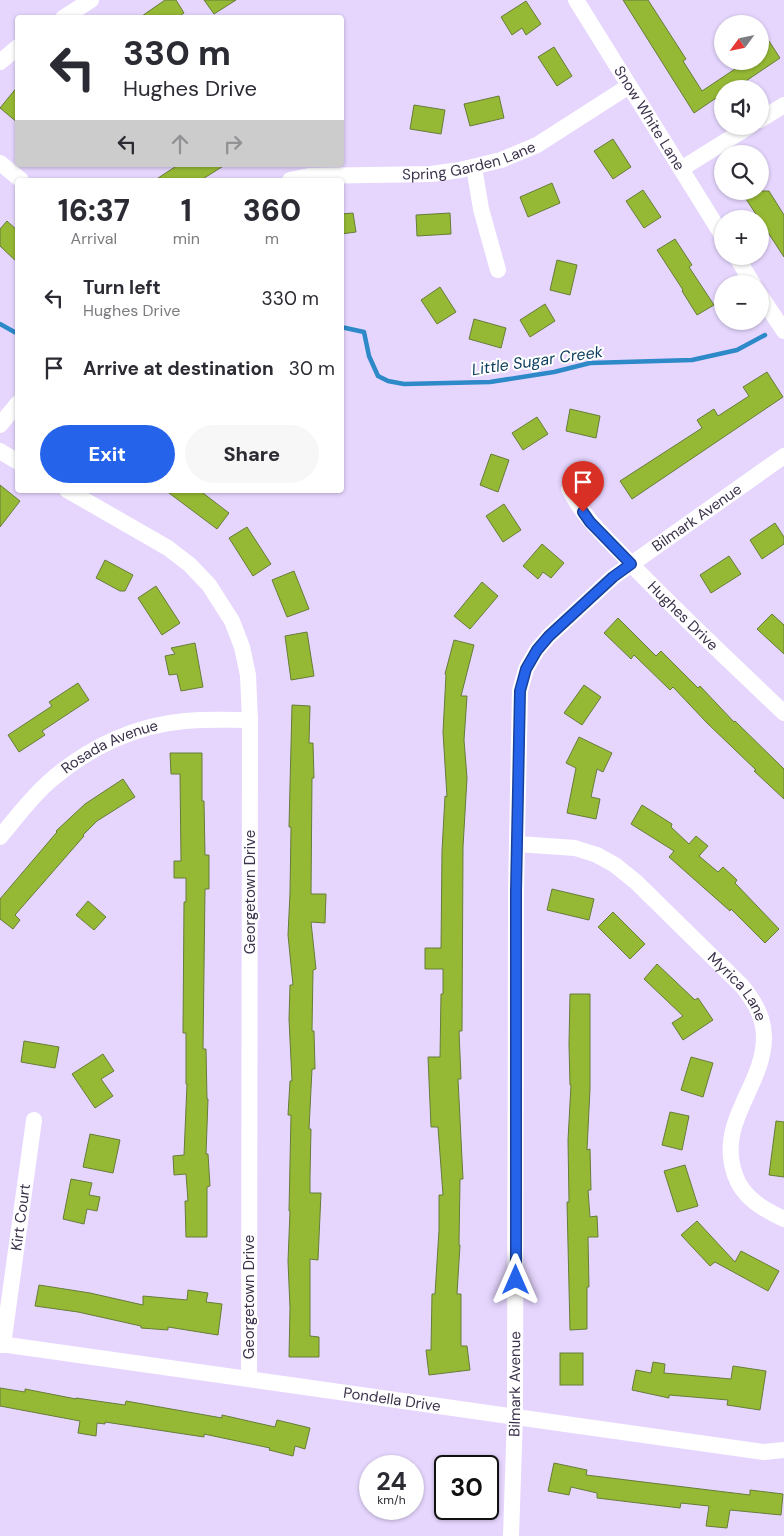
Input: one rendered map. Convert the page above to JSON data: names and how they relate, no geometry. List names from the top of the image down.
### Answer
{
  "streets": {
    "street": [
      "Snow White Lane",
      "Spring Garden Lane",
      "Bilmark Avenue",
      "Hughes Drive",
      "Rosada Avenue",
      "Georgetown Drive",
      "Myrica Lane",
      "Kirt Court",
      "Pondella Drive"
    ]
  },
  "crossings": [
    ["Snow White Lane", "Spring Garden Lane"],
    ["Bilmark Avenue", "Hughes Drive"],
    ["Bilmark Avenue", "Myrica Lane"],
    ["Bilmark Avenue", "Pondella Drive"],
    ["Rosada Avenue", "Georgetown Drive"],
    ["Georgetown Drive", "Pondella Drive"],
    ["Kirt Court", "Pondella Drive"]
  ],
  "water": ["Little Sugar Creek"],
  "north": "bottom left",
  "page": {
    "map_buttons": ["+", "−"],
    "turn": ["330 m", "Hughes Drive"],
    "eta": [
      "16:37",
      "Arrival",
      "1",
      "min",
      "360",
      "m"
    ],
    "list": [
      {
        "name": "Turn left",
        "note": "Hughes Drive",
        "value": "330 m"
      },
      {
        "name": "Arrive at destination",
        "value": "30 m"
      }
    ],
    "buttons": ["Exit", "Share"],
    "speed": "24 km/h",
    "limit": "30"
  }
}
